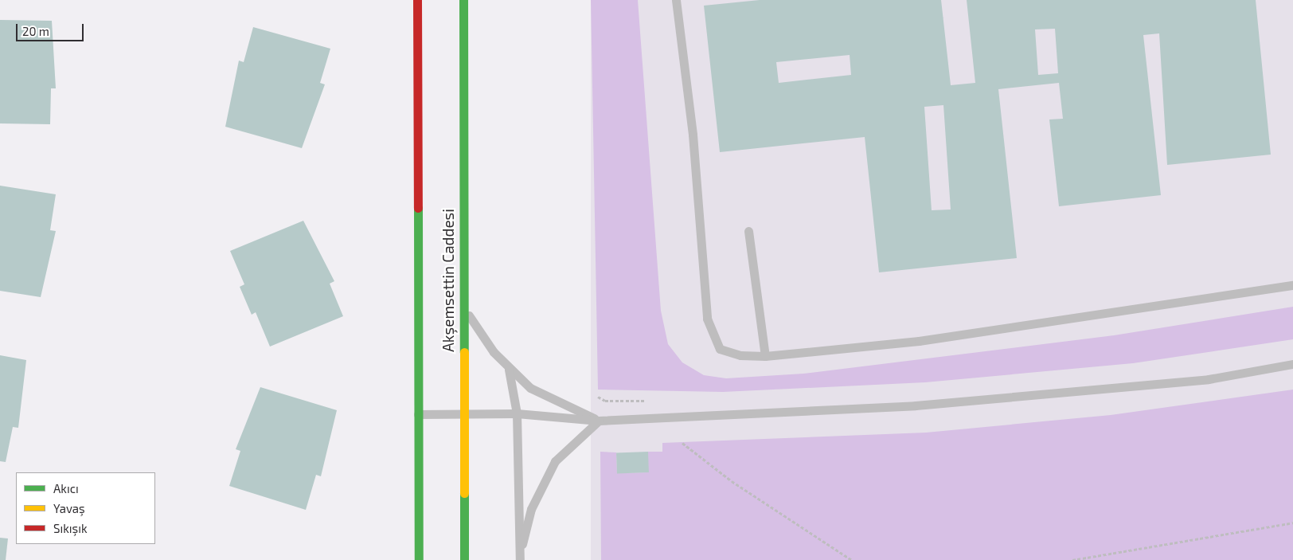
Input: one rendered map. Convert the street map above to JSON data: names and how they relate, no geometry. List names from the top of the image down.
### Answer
{
  "streets": {
    "main road": ["Akşemsettin Caddesi"]
  },
  "legend": ["Akıcı", "Yavaş", "Sıkışık"],
  "scale_bar": "20 m"
}
